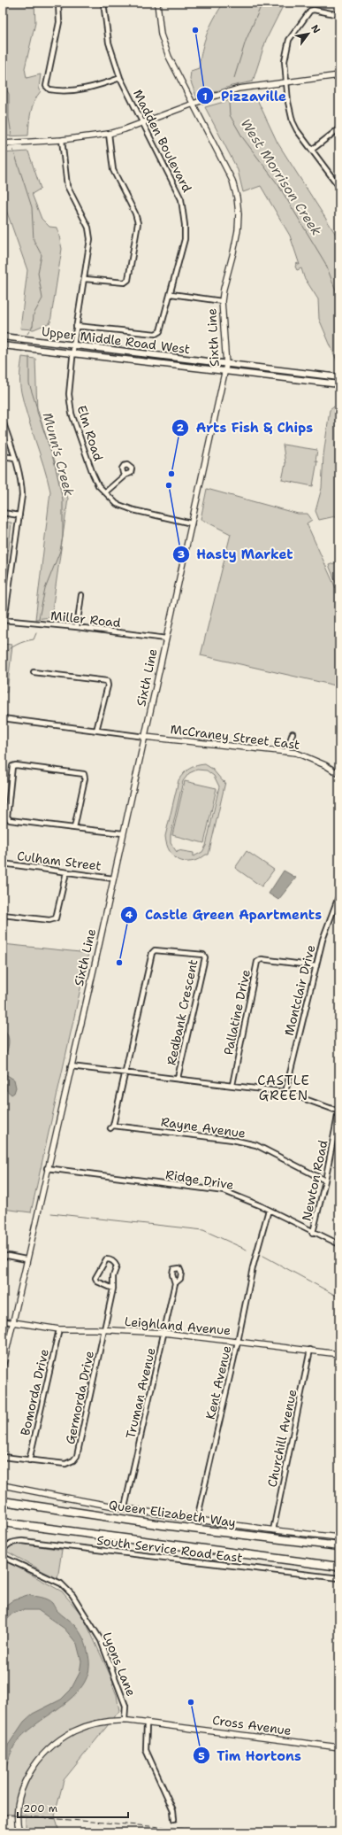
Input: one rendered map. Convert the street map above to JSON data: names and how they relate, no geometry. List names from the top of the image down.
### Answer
{
  "streets": {
    "highway": ["Queen Elizabeth Way"],
    "main road": ["Upper Middle Road West"],
    "street": [
      "Madden Boulevard",
      "Sixth Line",
      "Elm Road",
      "Miller Road",
      "McCraney Street East",
      "Culham Street",
      "Montclair Drive",
      "Redbank Crescent",
      "Pallatine Drive",
      "Rayne Avenue",
      "Ridge Drive",
      "Newton Road",
      "Leighland Avenue",
      "Kent Avenue",
      "Bomorda Drive",
      "Truman Avenue",
      "Germorda Drive",
      "Churchill Avenue",
      "South Service Road East",
      "Lyons Lane",
      "Cross Avenue"
    ]
  },
  "crossings": [
    ["Madden Boulevard", "Elm Road"],
    ["Sixth Line", "Upper Middle Road West"],
    ["Sixth Line", "Elm Road"],
    ["Sixth Line", "Miller Road"],
    ["Sixth Line", "McCraney Street East"],
    ["Sixth Line", "Culham Street"],
    ["Sixth Line", "Ridge Drive"],
    ["Sixth Line", "Leighland Avenue"],
    ["Upper Middle Road West", "Elm Road"],
    ["Montclair Drive", "Pallatine Drive"],
    ["Redbank Crescent", "Rayne Avenue"],
    ["Rayne Avenue", "Newton Road"],
    ["Ridge Drive", "Newton Road"],
    ["Ridge Drive", "Kent Avenue"],
    ["Leighland Avenue", "Kent Avenue"],
    ["Leighland Avenue", "Bomorda Drive"],
    ["Leighland Avenue", "Truman Avenue"],
    ["Leighland Avenue", "Germorda Drive"],
    ["Leighland Avenue", "Churchill Avenue"],
    ["Bomorda Drive", "Germorda Drive"],
    ["Lyons Lane", "Cross Avenue"]
  ],
  "districts": ["CASTLE GREEN"],
  "water": ["West Morrison Creek", "Munn's Creek"],
  "places": [
    "Pizzaville",
    "Arts Fish & Chips",
    "Hasty Market",
    "Castle Green Apartments",
    "Tim Hortons"
  ],
  "scale_bar": "200 m",
  "north": "top right"
}
